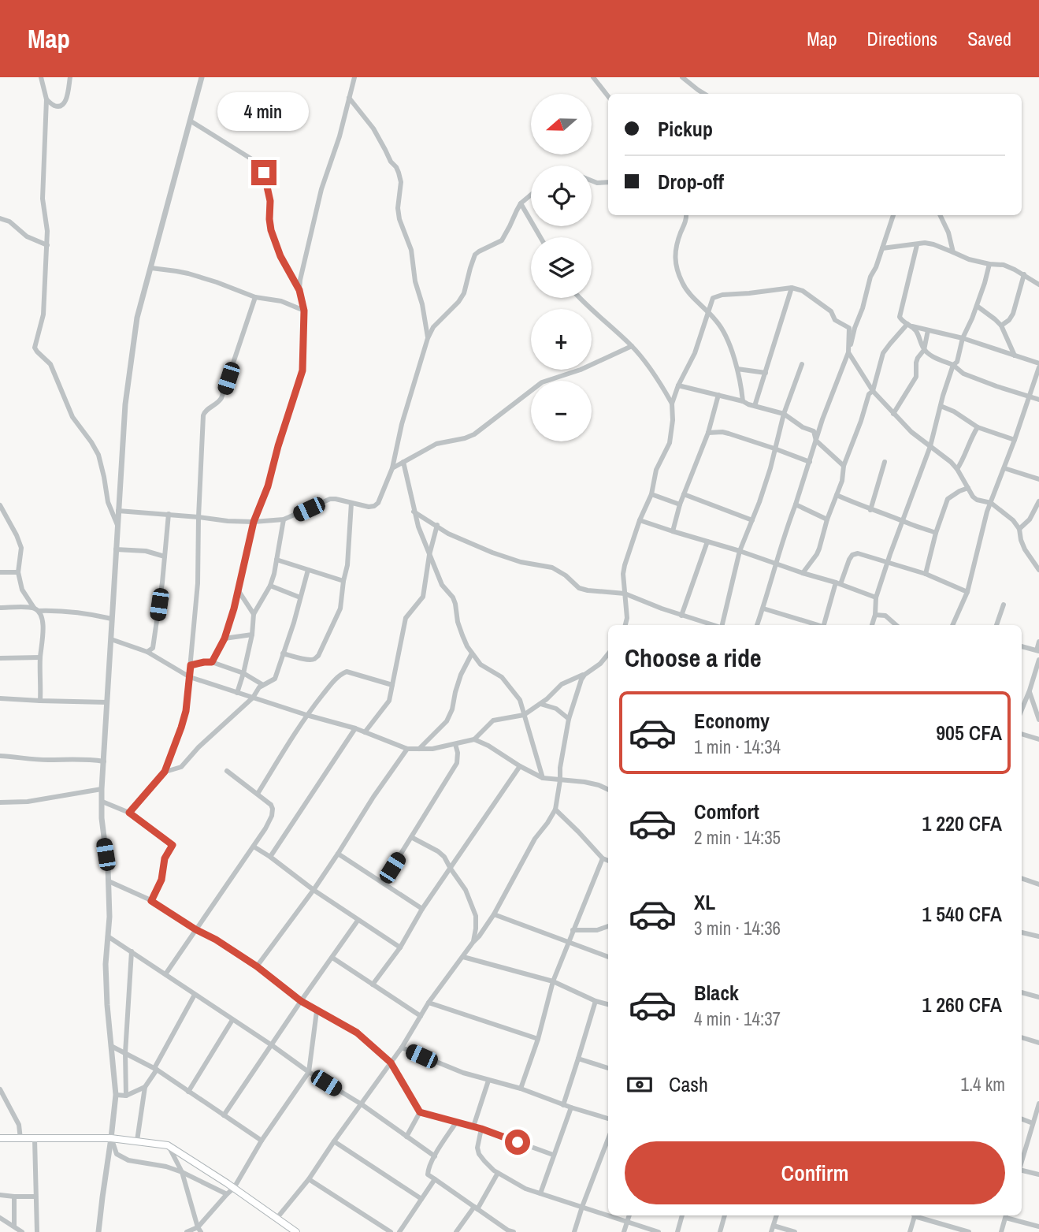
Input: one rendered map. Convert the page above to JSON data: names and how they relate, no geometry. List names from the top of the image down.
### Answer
{
  "north": "left",
  "page": {
    "header": "Map",
    "nav": ["Map", "Directions", "Saved"],
    "bubble": "4 min",
    "map_buttons": ["+", "−"],
    "banner": ["Pickup", "Drop-off"],
    "heading": "Choose a ride",
    "list": [
      {
        "name": "Economy",
        "note": "1 min · 14:34",
        "value": "905 CFA"
      },
      {
        "name": "Comfort",
        "note": "2 min · 14:35",
        "value": "1 220 CFA"
      },
      {
        "name": "XL",
        "note": "3 min · 14:36",
        "value": "1 540 CFA"
      },
      {
        "name": "Black",
        "note": "4 min · 14:37",
        "value": "1 260 CFA"
      }
    ],
    "pay": ["Cash", "1.4 km"],
    "buttons": "Confirm"
  }
}
